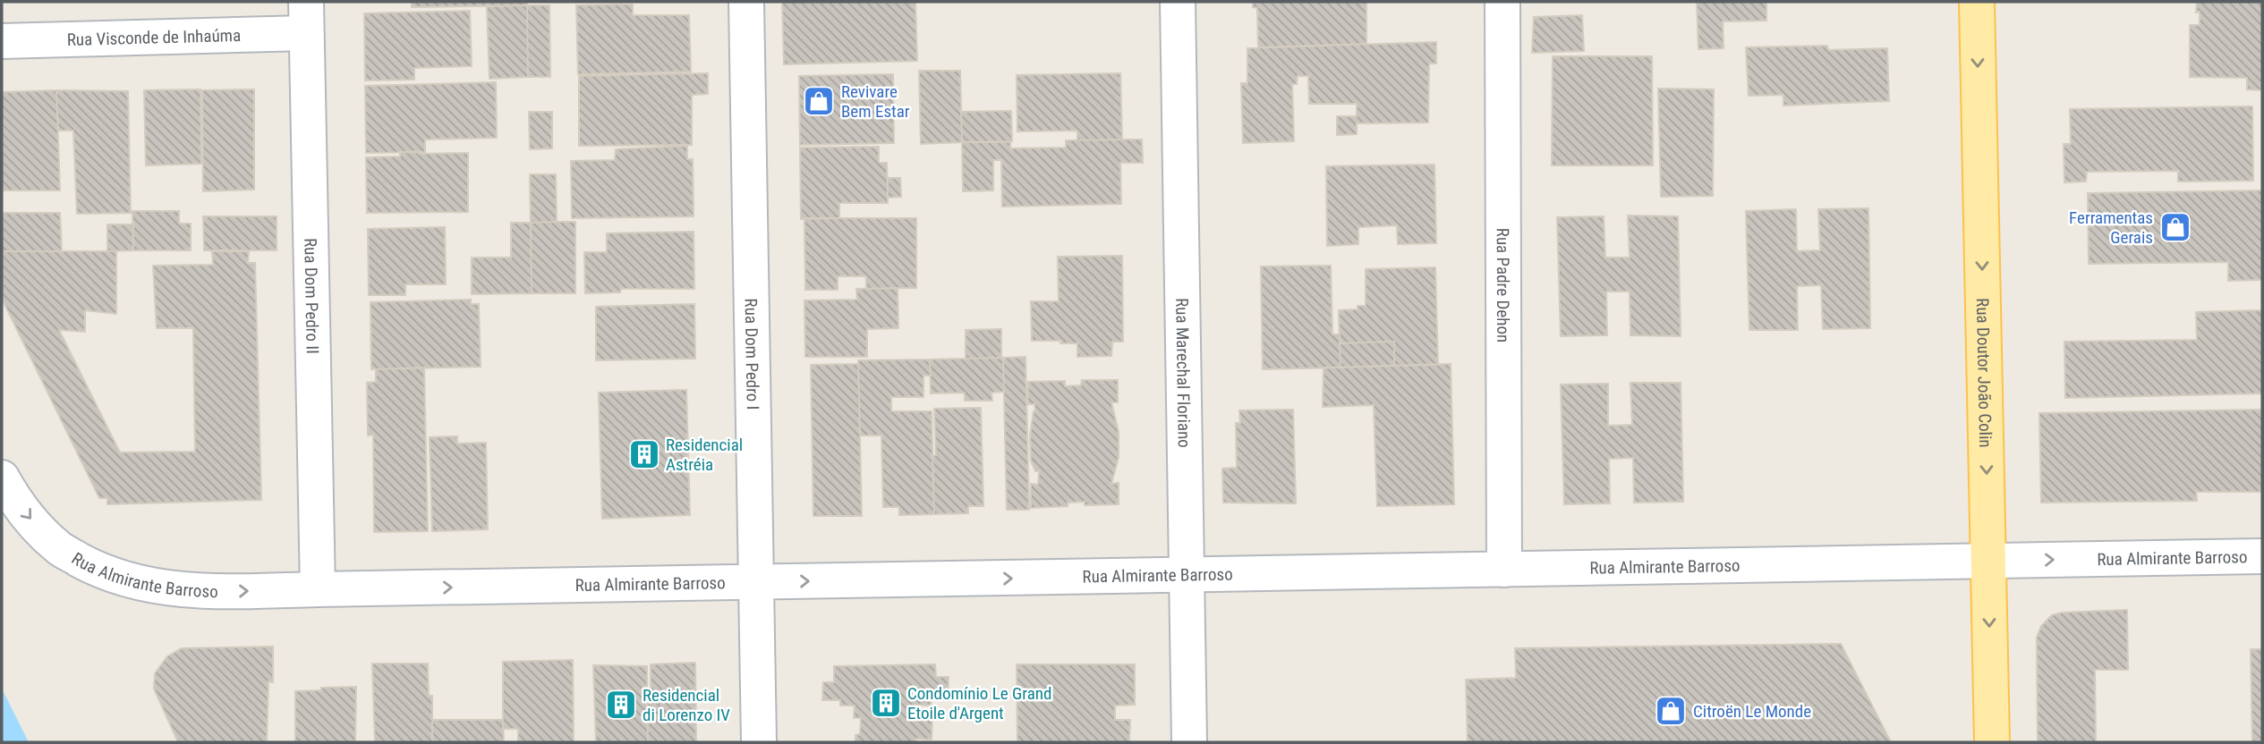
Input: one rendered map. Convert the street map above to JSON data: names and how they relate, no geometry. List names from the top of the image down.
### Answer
{
  "streets": {
    "main road": ["Rua Doutor João Colin"],
    "street": [
      "Rua Visconde de Inhaúma",
      "Rua Padre Dehon",
      "Rua Dom Pedro II",
      "Rua Dom Pedro I",
      "Rua Marechal Floriano",
      "Rua Almirante Barroso"
    ]
  },
  "crossings": [
    ["Rua Visconde de Inhaúma", "Rua Dom Pedro II"],
    ["Rua Padre Dehon", "Rua Almirante Barroso"],
    ["Rua Dom Pedro II", "Rua Almirante Barroso"],
    ["Rua Dom Pedro I", "Rua Almirante Barroso"],
    ["Rua Marechal Floriano", "Rua Almirante Barroso"],
    ["Rua Doutor João Colin", "Rua Almirante Barroso"]
  ],
  "one_way": ["Rua Doutor João Colin", "Rua Almirante Barroso"],
  "places": {
    "shop": ["Revivare Bem Estar", "Ferramentas Gerais", "Citroën Le Monde"],
    "building": ["Residencial Astréia", "Condomínio Le Grand Etoile d'Argent", "Residencial di Lorenzo IV"]
  }
}
